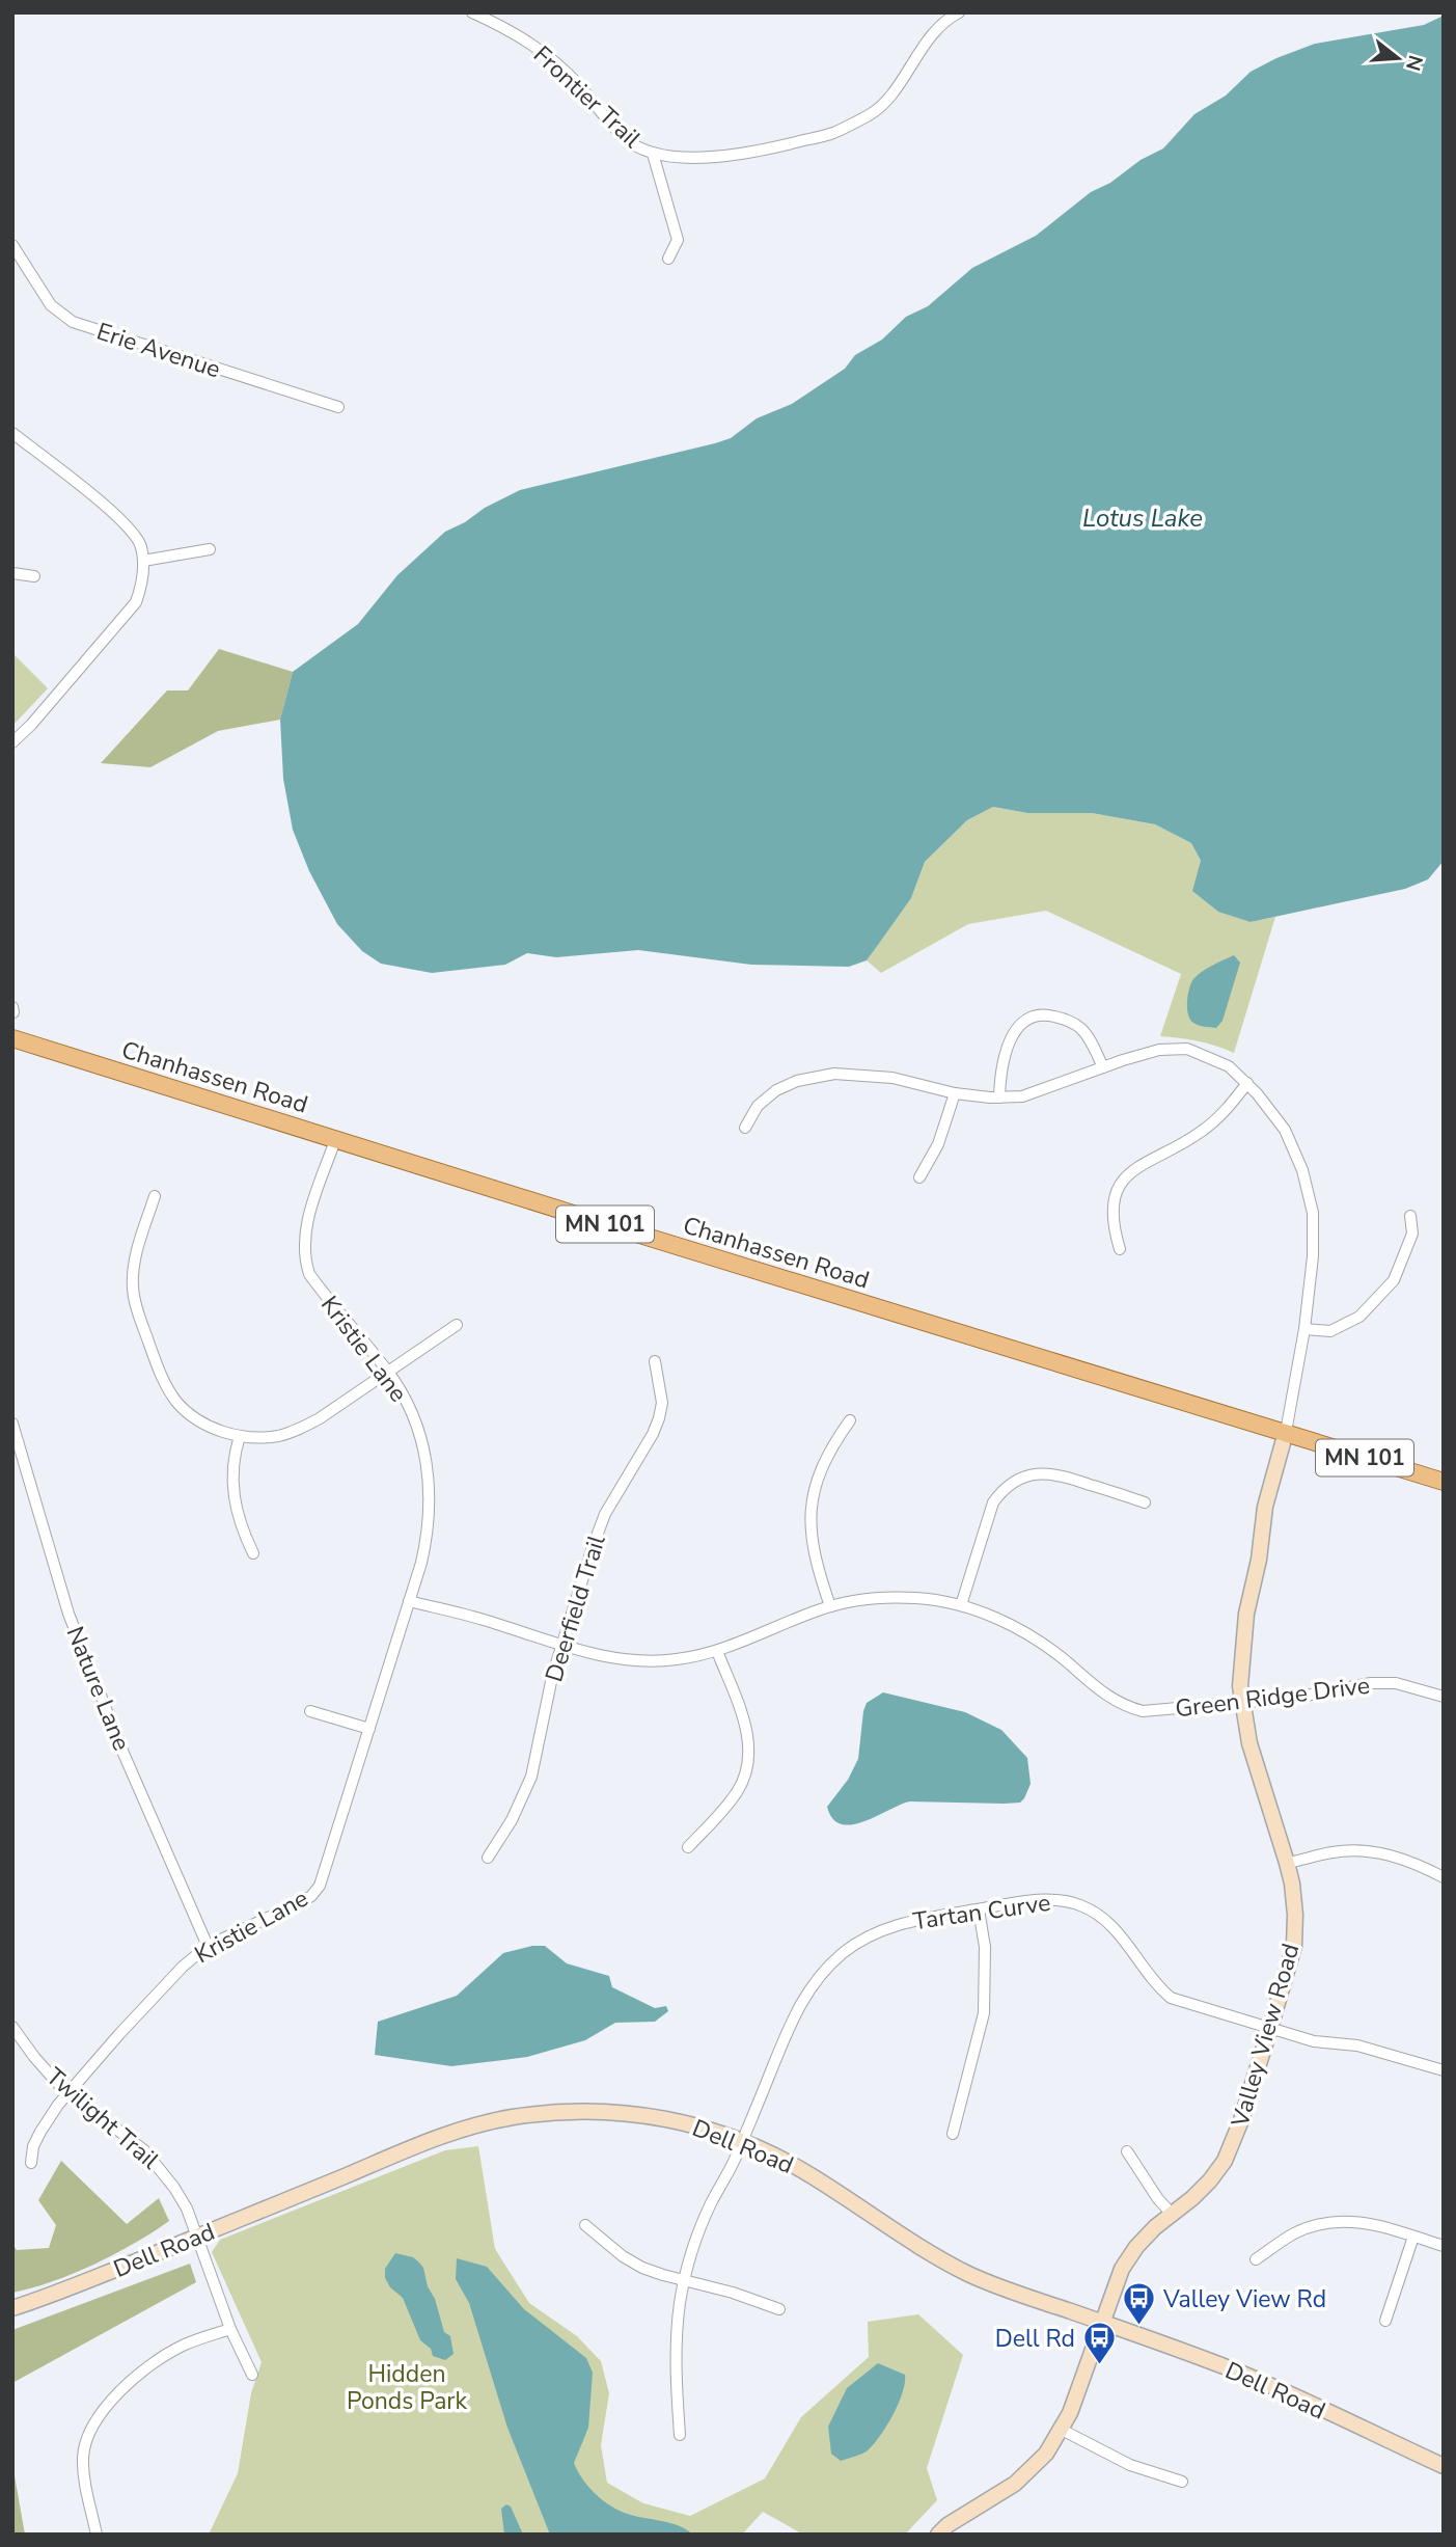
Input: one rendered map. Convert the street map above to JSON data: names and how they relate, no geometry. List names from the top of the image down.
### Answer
{
  "streets": {
    "main road": ["Chanhassen Road", "MN 101"],
    "street": [
      "Frontier Trail",
      "Erie Avenue",
      "Kristie Lane",
      "Deerfield Trail",
      "Nature Lane",
      "Green Ridge Drive",
      "Tartan Curve",
      "Valley View Road",
      "Twilight Trail",
      "Dell Road"
    ]
  },
  "crossings": [
    ["Chanhassen Road", "Kristie Lane"],
    ["Chanhassen Road", "Valley View Road"],
    ["Kristie Lane", "Nature Lane"],
    ["Kristie Lane", "Green Ridge Drive"],
    ["Kristie Lane", "Twilight Trail"],
    ["Deerfield Trail", "Green Ridge Drive"],
    ["Green Ridge Drive", "Valley View Road"],
    ["Tartan Curve", "Valley View Road"],
    ["Tartan Curve", "Dell Road"],
    ["Valley View Road", "Dell Road"],
    ["Twilight Trail", "Dell Road"]
  ],
  "water": ["Lotus Lake"],
  "parks": ["Hidden Ponds Park"],
  "places": {
    "bus stop": ["Valley View Rd", "Dell Rd"]
  },
  "north": "right"
}
